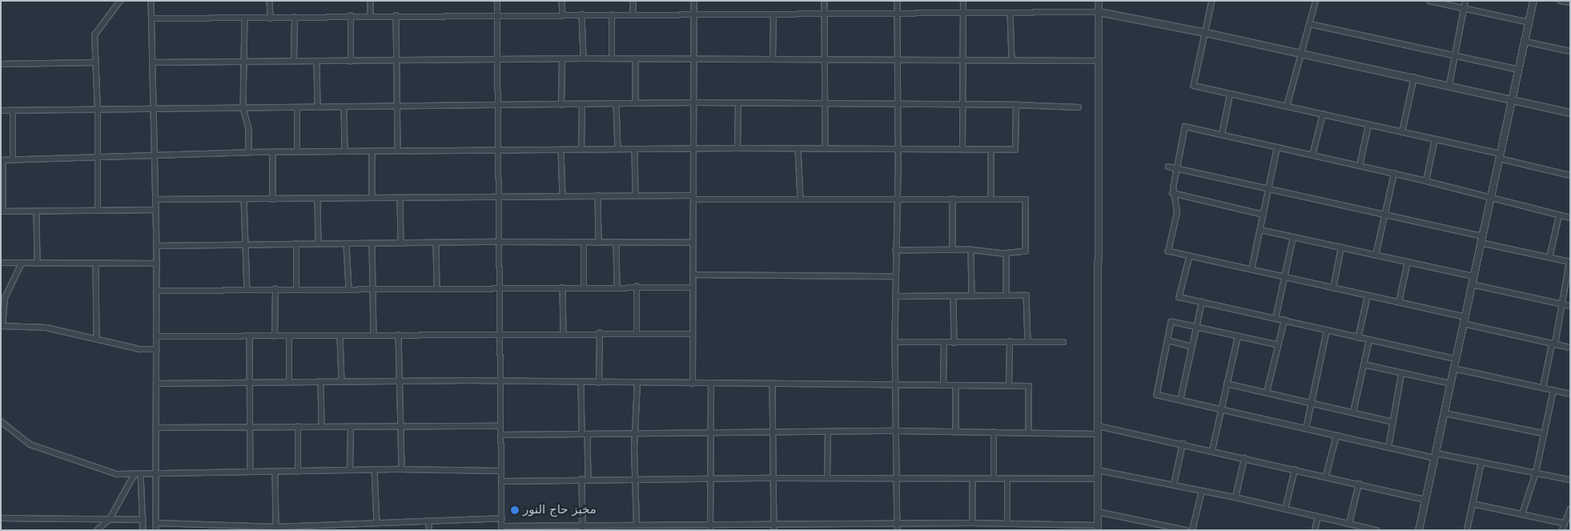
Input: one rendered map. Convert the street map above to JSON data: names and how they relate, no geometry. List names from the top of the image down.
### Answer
{
  "places": ["مخبز حاج النور"]
}
